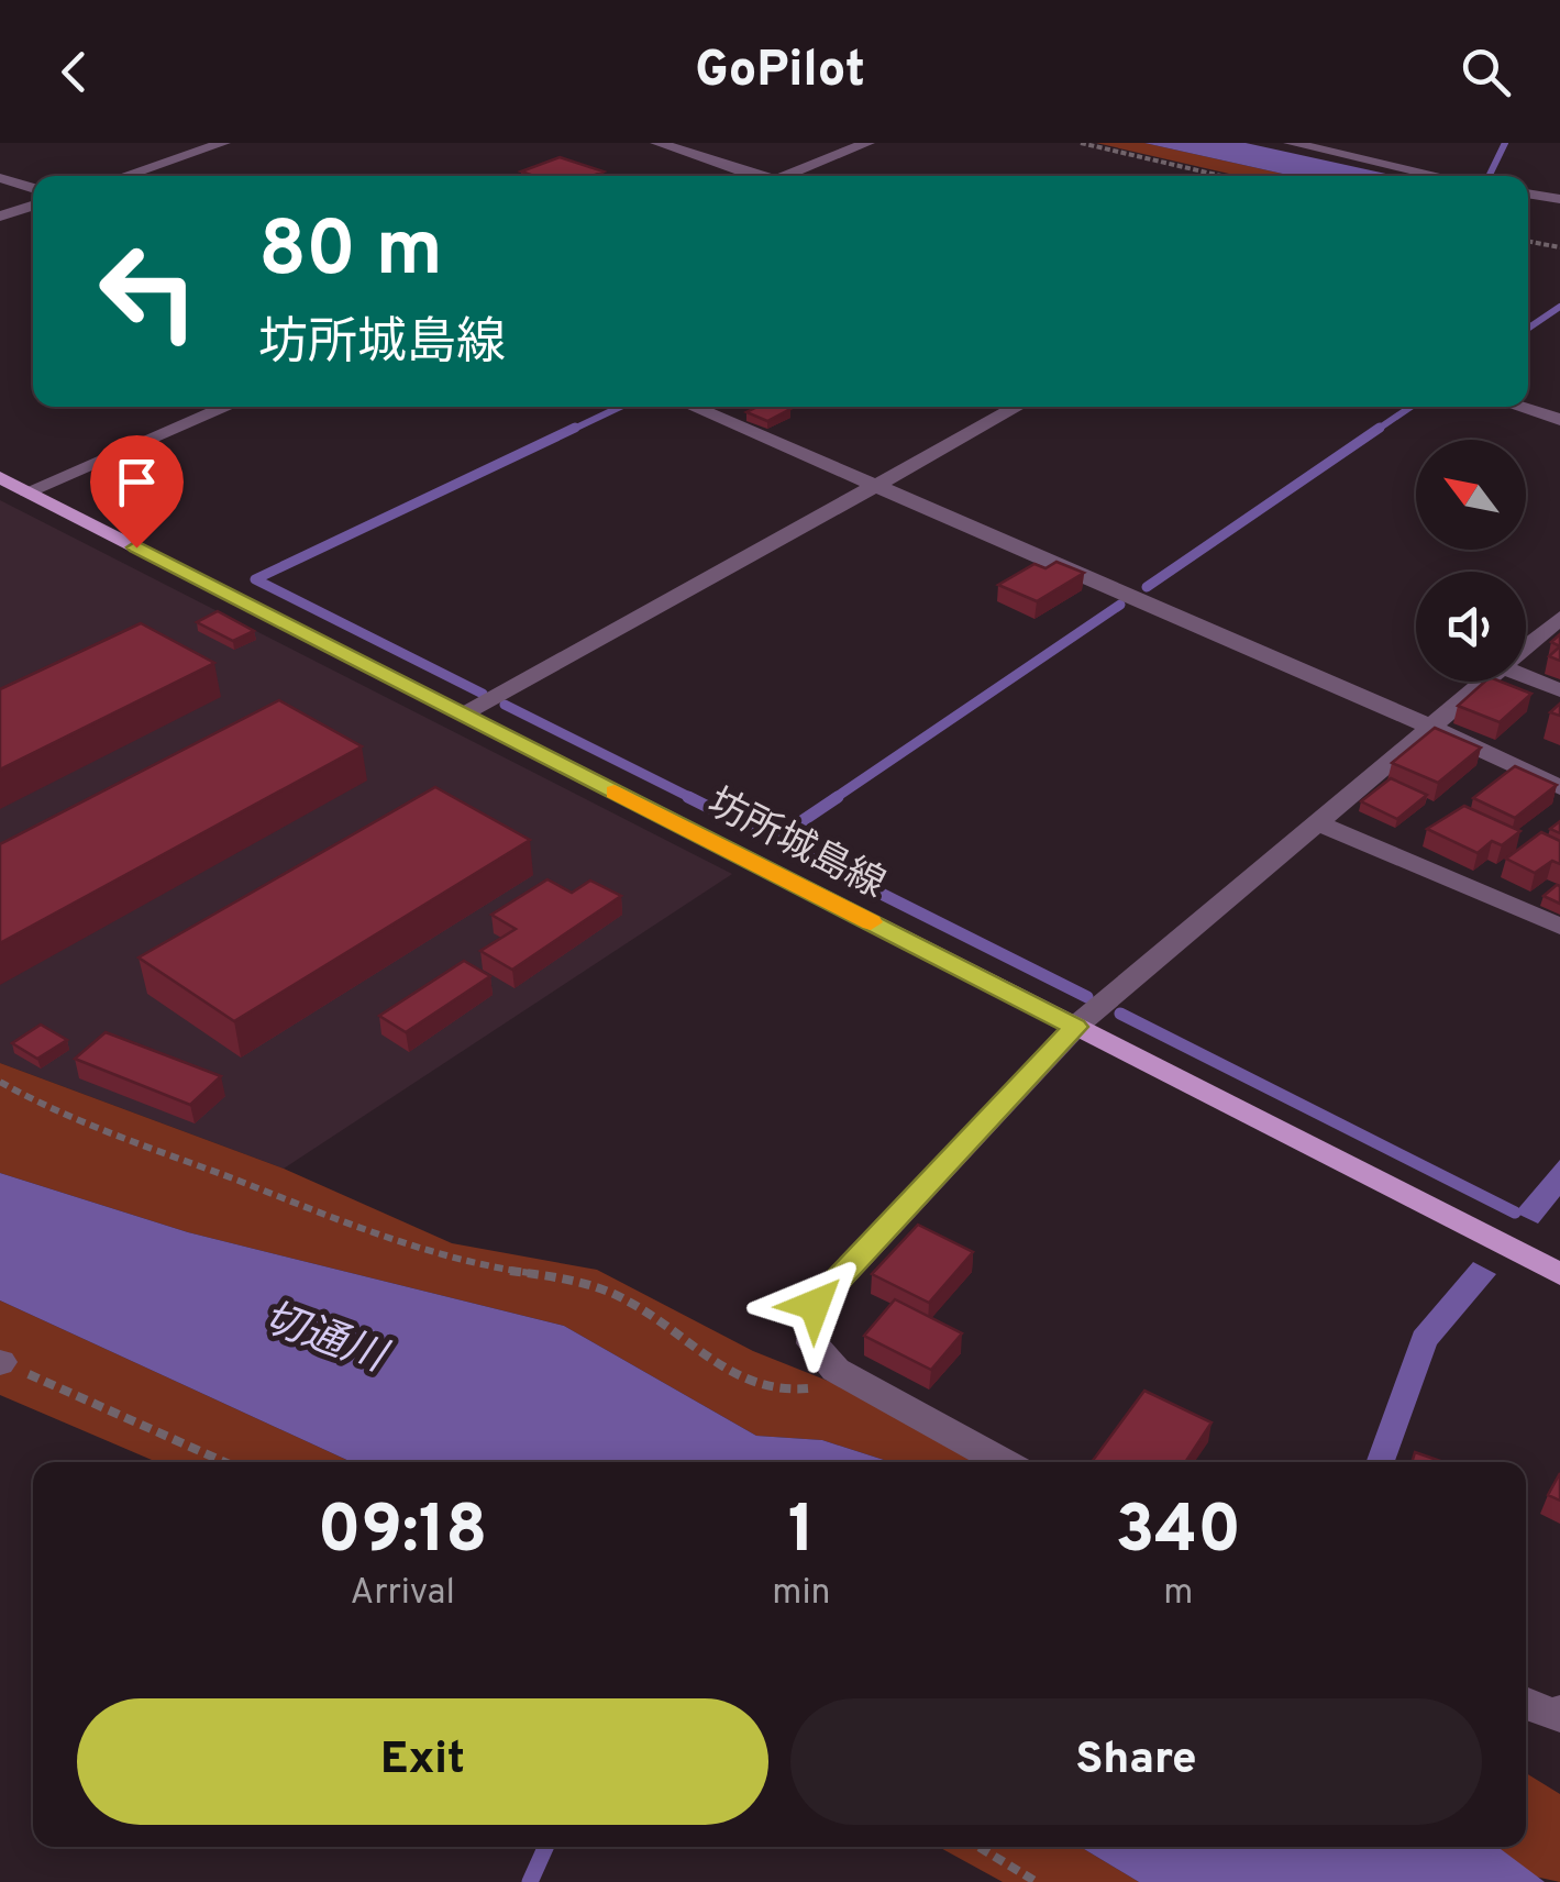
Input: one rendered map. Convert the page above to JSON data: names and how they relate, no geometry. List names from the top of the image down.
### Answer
{
  "streets": {
    "main road": ["坊所城島線"]
  },
  "water": ["切通川"],
  "north": "top left",
  "page": {
    "header": "GoPilot",
    "turn": ["80 m", "坊所城島線"],
    "eta": [
      "09:18",
      "Arrival",
      "1",
      "min",
      "340",
      "m"
    ],
    "buttons": ["Exit", "Share"]
  }
}
